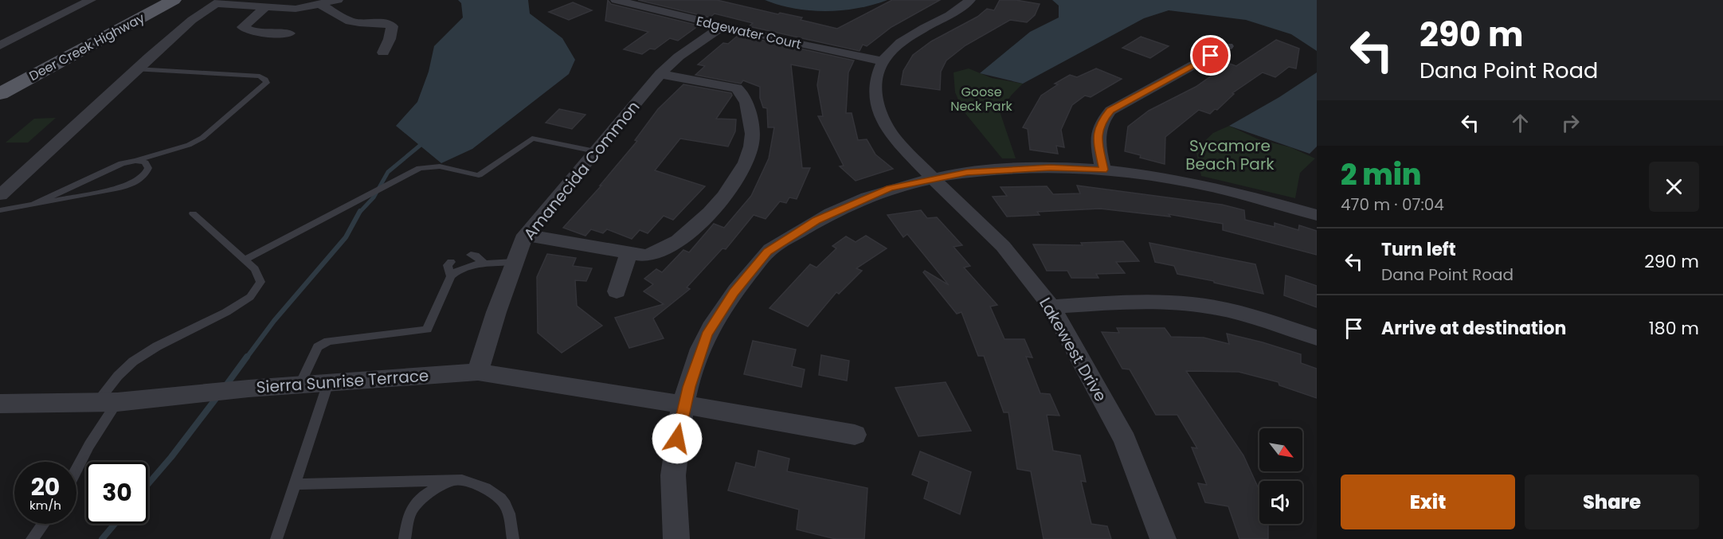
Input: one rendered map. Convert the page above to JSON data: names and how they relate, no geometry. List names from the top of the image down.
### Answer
{
  "streets": {
    "main road": ["Deer Creek Highway"],
    "street": [
      "Edgewater Court",
      "Amanecida Common",
      "Lakewest Drive",
      "Sierra Sunrise Terrace"
    ]
  },
  "crossings": [
    ["Edgewater Court", "Amanecida Common"],
    ["Edgewater Court", "Lakewest Drive"],
    ["Amanecida Common", "Sierra Sunrise Terrace"]
  ],
  "parks": ["Goose Neck Park", "Sycamore Beach Park"],
  "north": "bottom right",
  "page": {
    "turn": ["290 m", "Dana Point Road"],
    "heading": ["2 min", "470 m · 07:04"],
    "list": [
      {
        "name": "Turn left",
        "note": "Dana Point Road",
        "value": "290 m"
      },
      {
        "name": "Arrive at destination",
        "value": "180 m"
      }
    ],
    "speed": "20 km/h",
    "limit": "30",
    "buttons": ["Exit", "Share"]
  }
}
